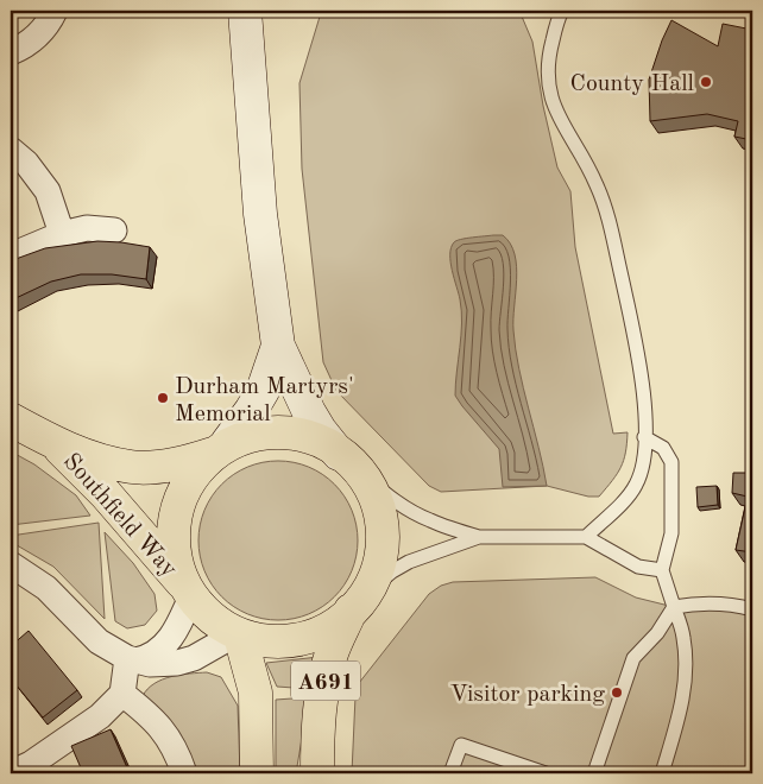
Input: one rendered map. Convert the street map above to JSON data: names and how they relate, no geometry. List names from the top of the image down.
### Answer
{
  "streets": {
    "highway": ["Southfield Way", "A691"]
  },
  "crossings": [
    ["Southfield Way", "A691"]
  ],
  "places": ["County Hall", "Durham Martyrs' Memorial", "Visitor parking"]
}
